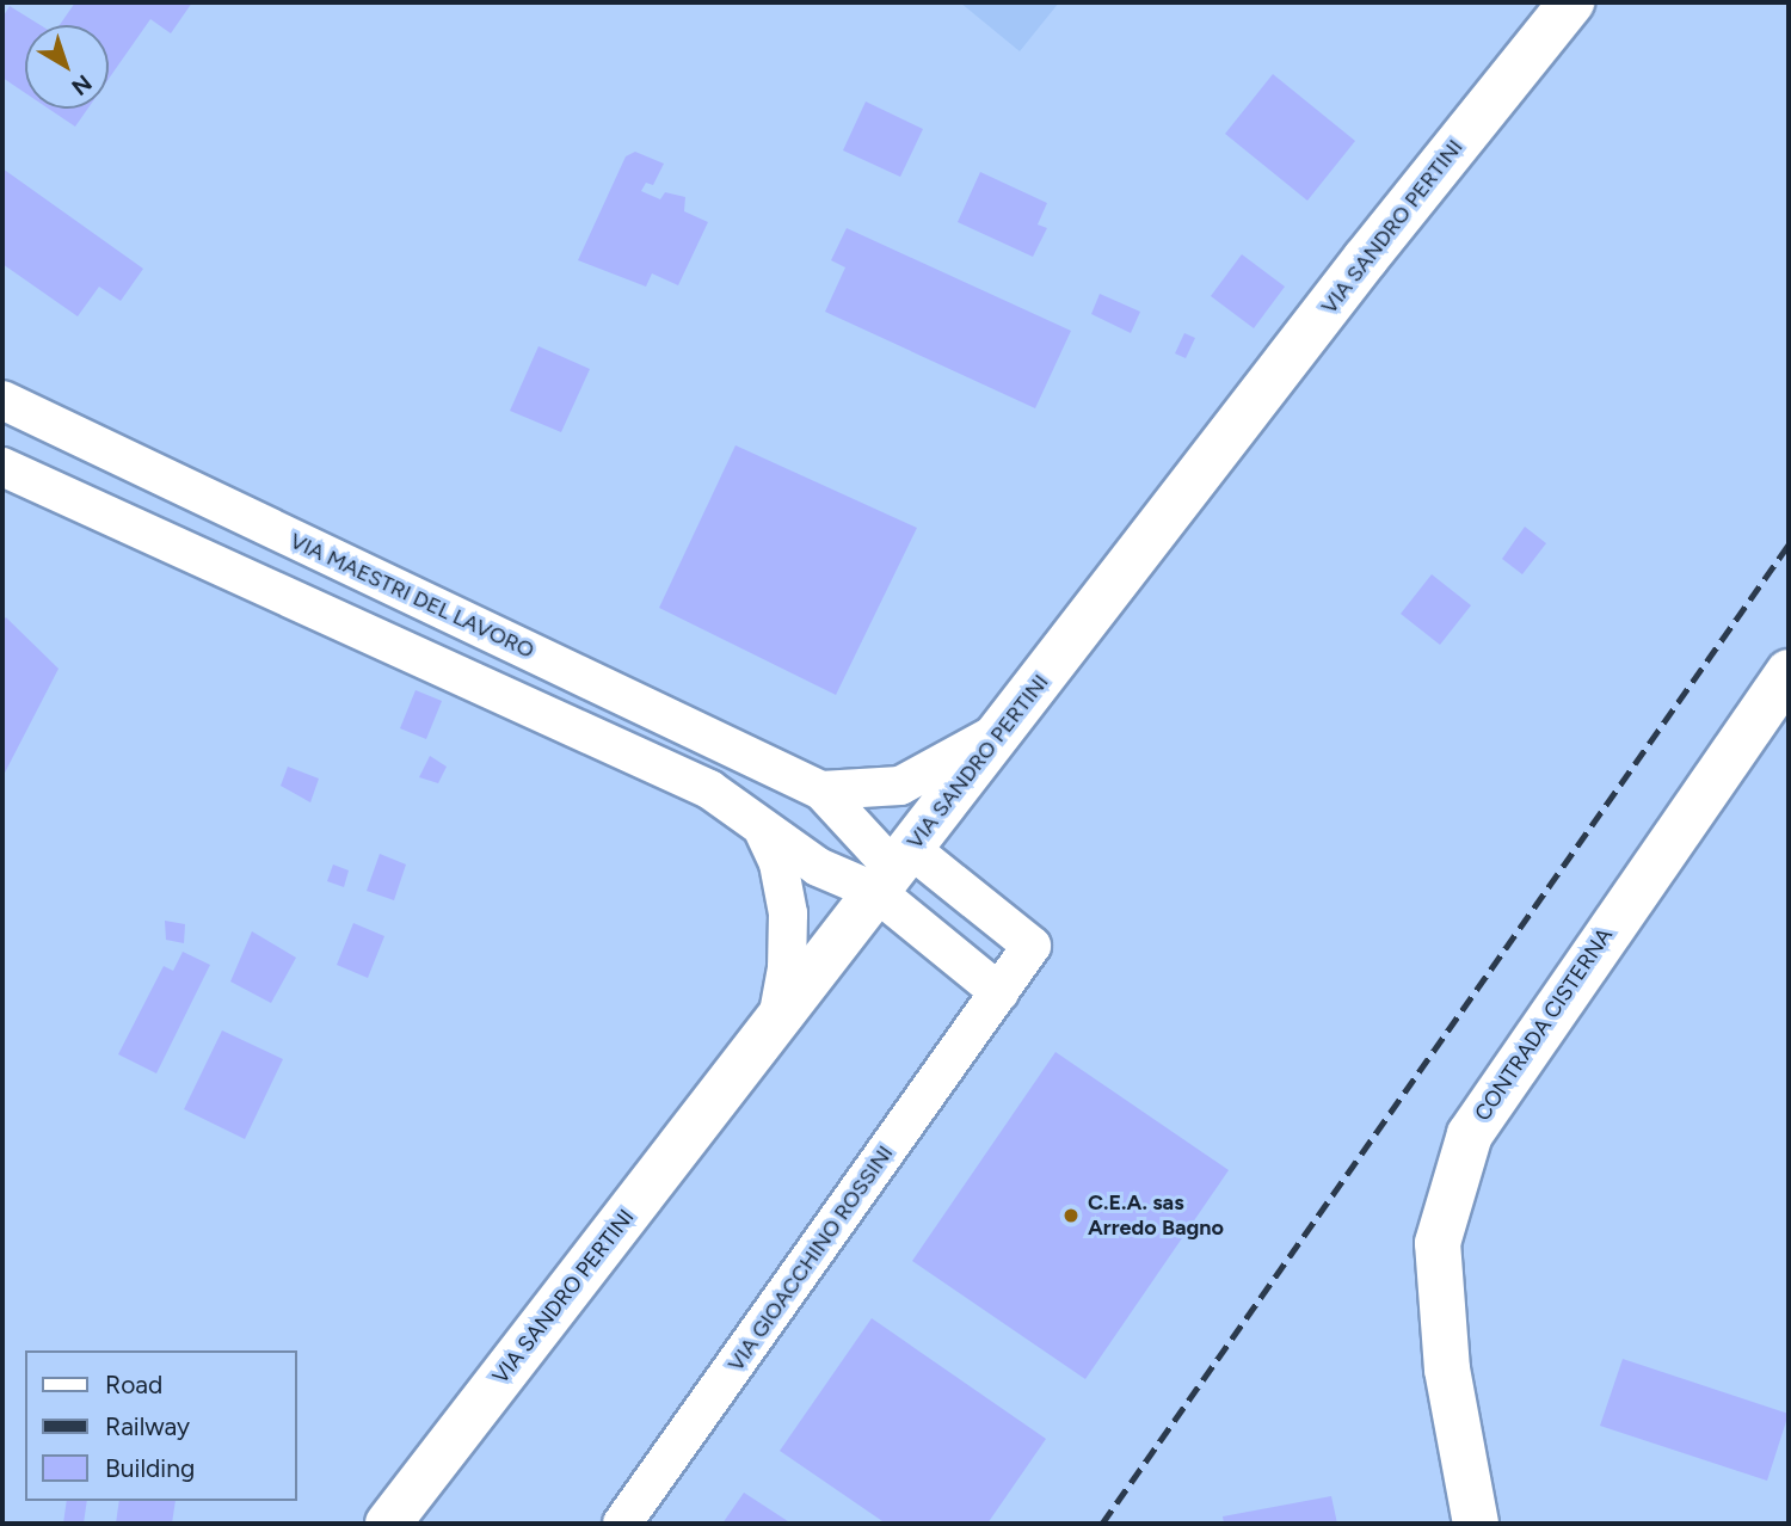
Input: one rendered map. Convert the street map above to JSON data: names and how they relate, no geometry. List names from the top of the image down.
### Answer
{
  "streets": {
    "main road": ["VIA SANDRO PERTINI", "CONTRADA CISTERNA"],
    "street": ["VIA MAESTRI DEL LAVORO", "VIA GIOACCHINO ROSSINI"]
  },
  "crossings": [
    ["VIA SANDRO PERTINI", "VIA MAESTRI DEL LAVORO"],
    ["VIA SANDRO PERTINI", "VIA GIOACCHINO ROSSINI"],
    ["VIA MAESTRI DEL LAVORO", "VIA GIOACCHINO ROSSINI"]
  ],
  "places": ["C.E.A. sas Arredo Bagno"],
  "legend": ["Road", "Railway", "Building"],
  "north": "bottom right"
}
